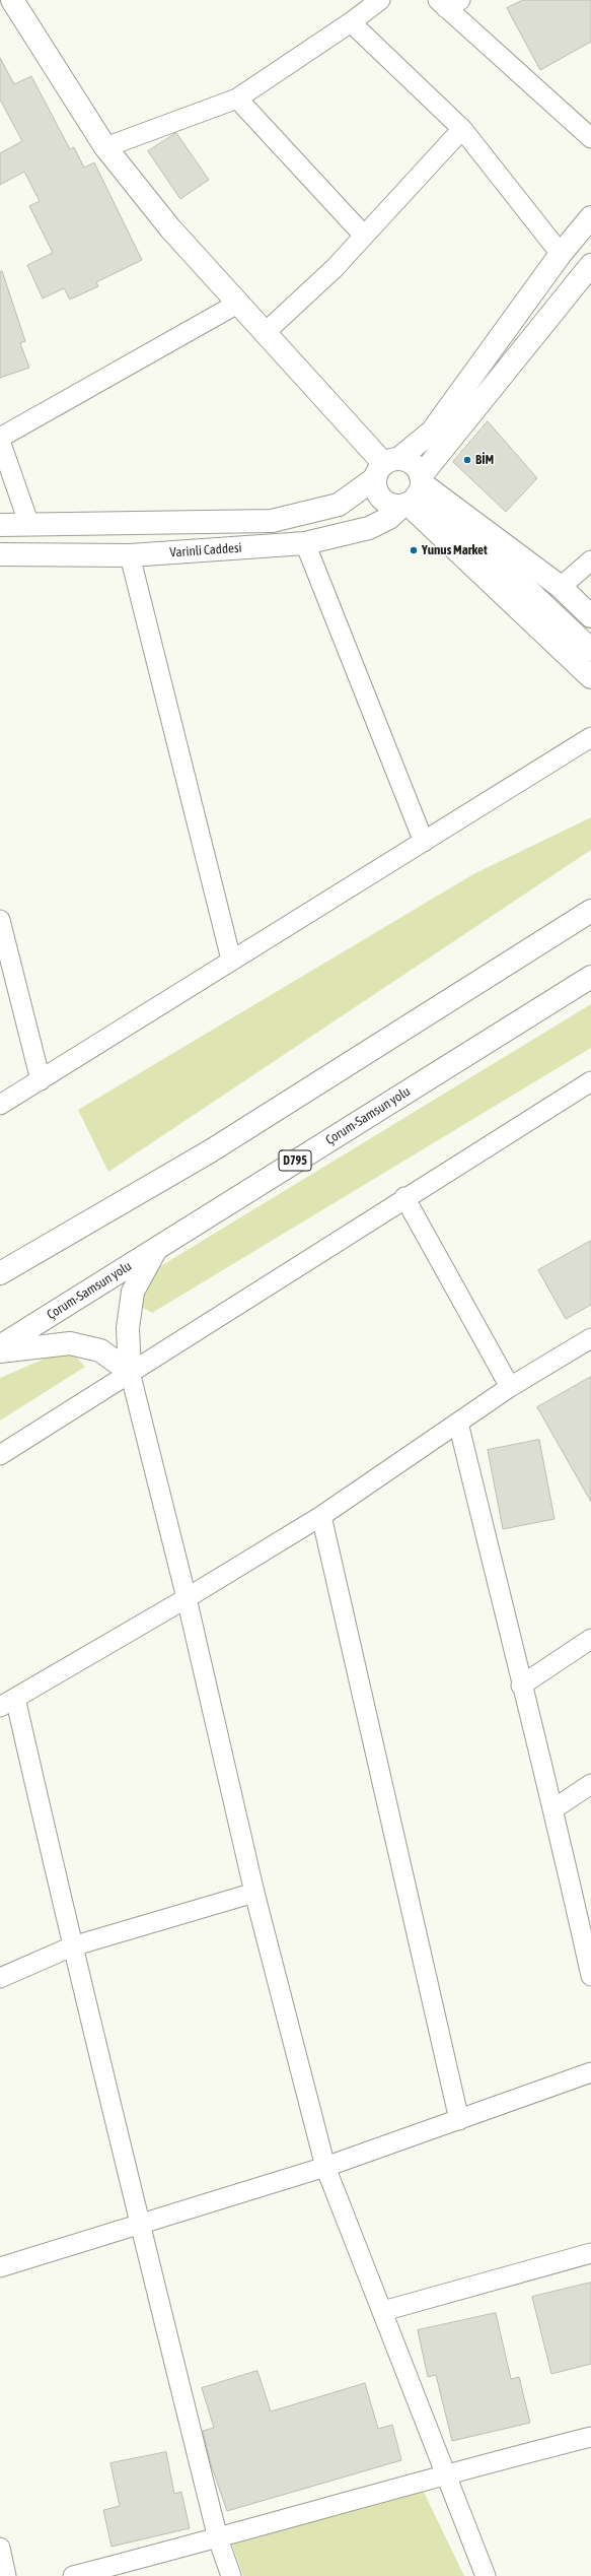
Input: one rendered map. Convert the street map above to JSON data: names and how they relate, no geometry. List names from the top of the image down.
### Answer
{
  "streets": {
    "main road": ["Varinli Caddesi", "Çorum-Samsun yolu", "D795"]
  },
  "places": ["BİM", "Yunus Market"]
}
